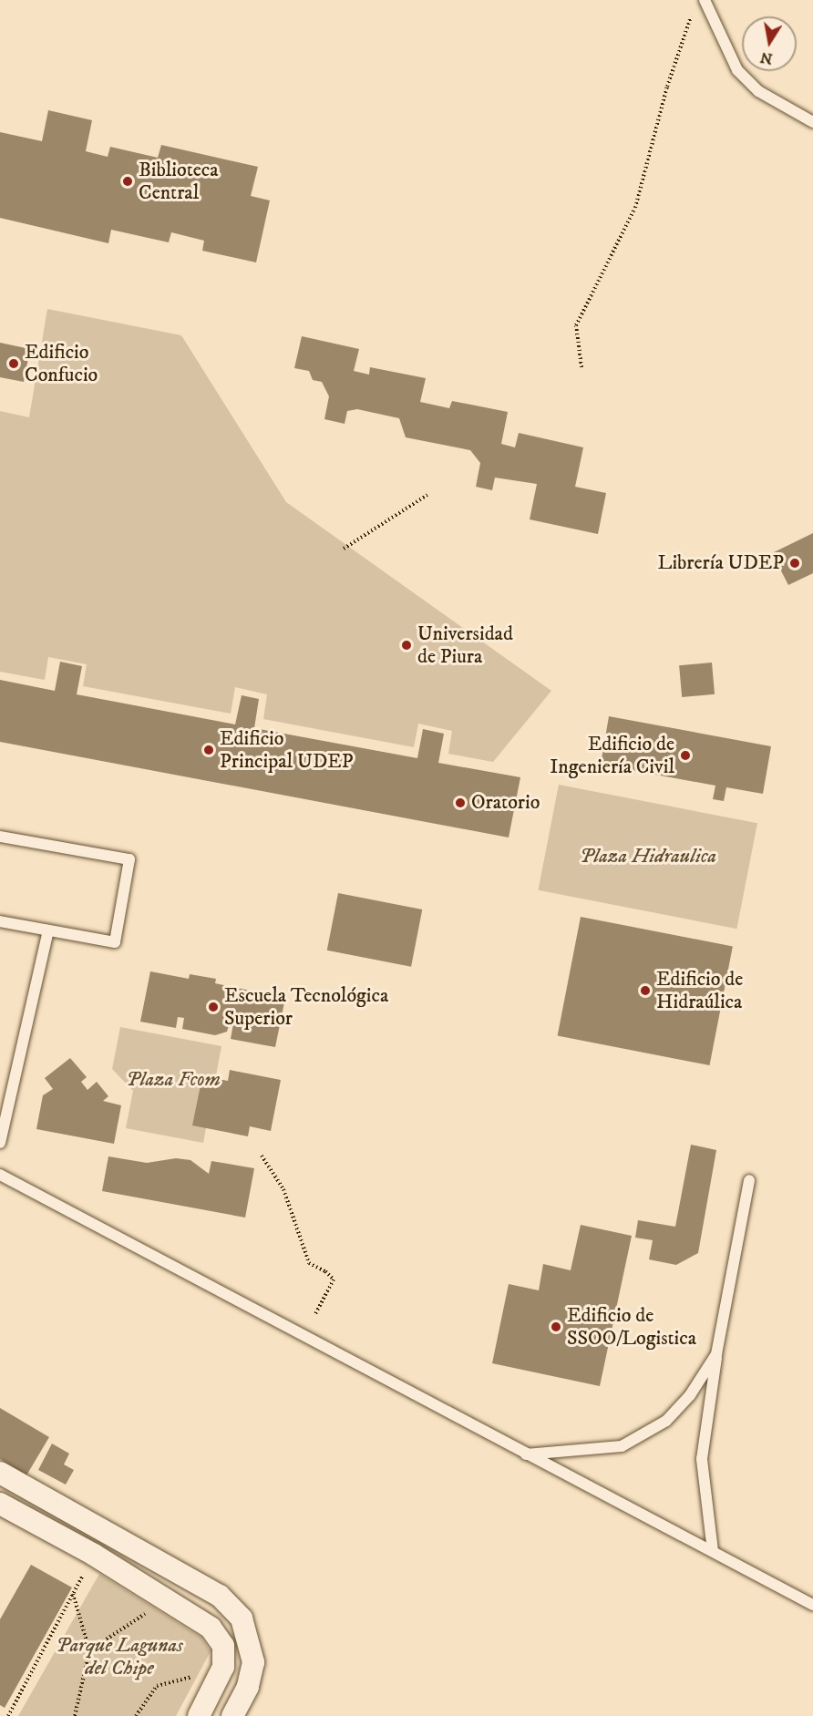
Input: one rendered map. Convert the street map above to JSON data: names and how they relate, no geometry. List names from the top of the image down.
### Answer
{
  "parks": ["Plaza Hidraulica", "Plaza Fcom", "Parque Lagunas del Chipe"],
  "places": [
    "Biblioteca Central",
    "Edificio Confucio",
    "Librería UDEP",
    "Universidad de Piura",
    "Edificio Principal UDEP",
    "Edificio de Ingeniería Civil",
    "Oratorio",
    "Edificio de Hidraúlica",
    "Escuela Tecnológica Superior",
    "Edificio de SSOO/Logistica"
  ],
  "north": "bottom"
}
